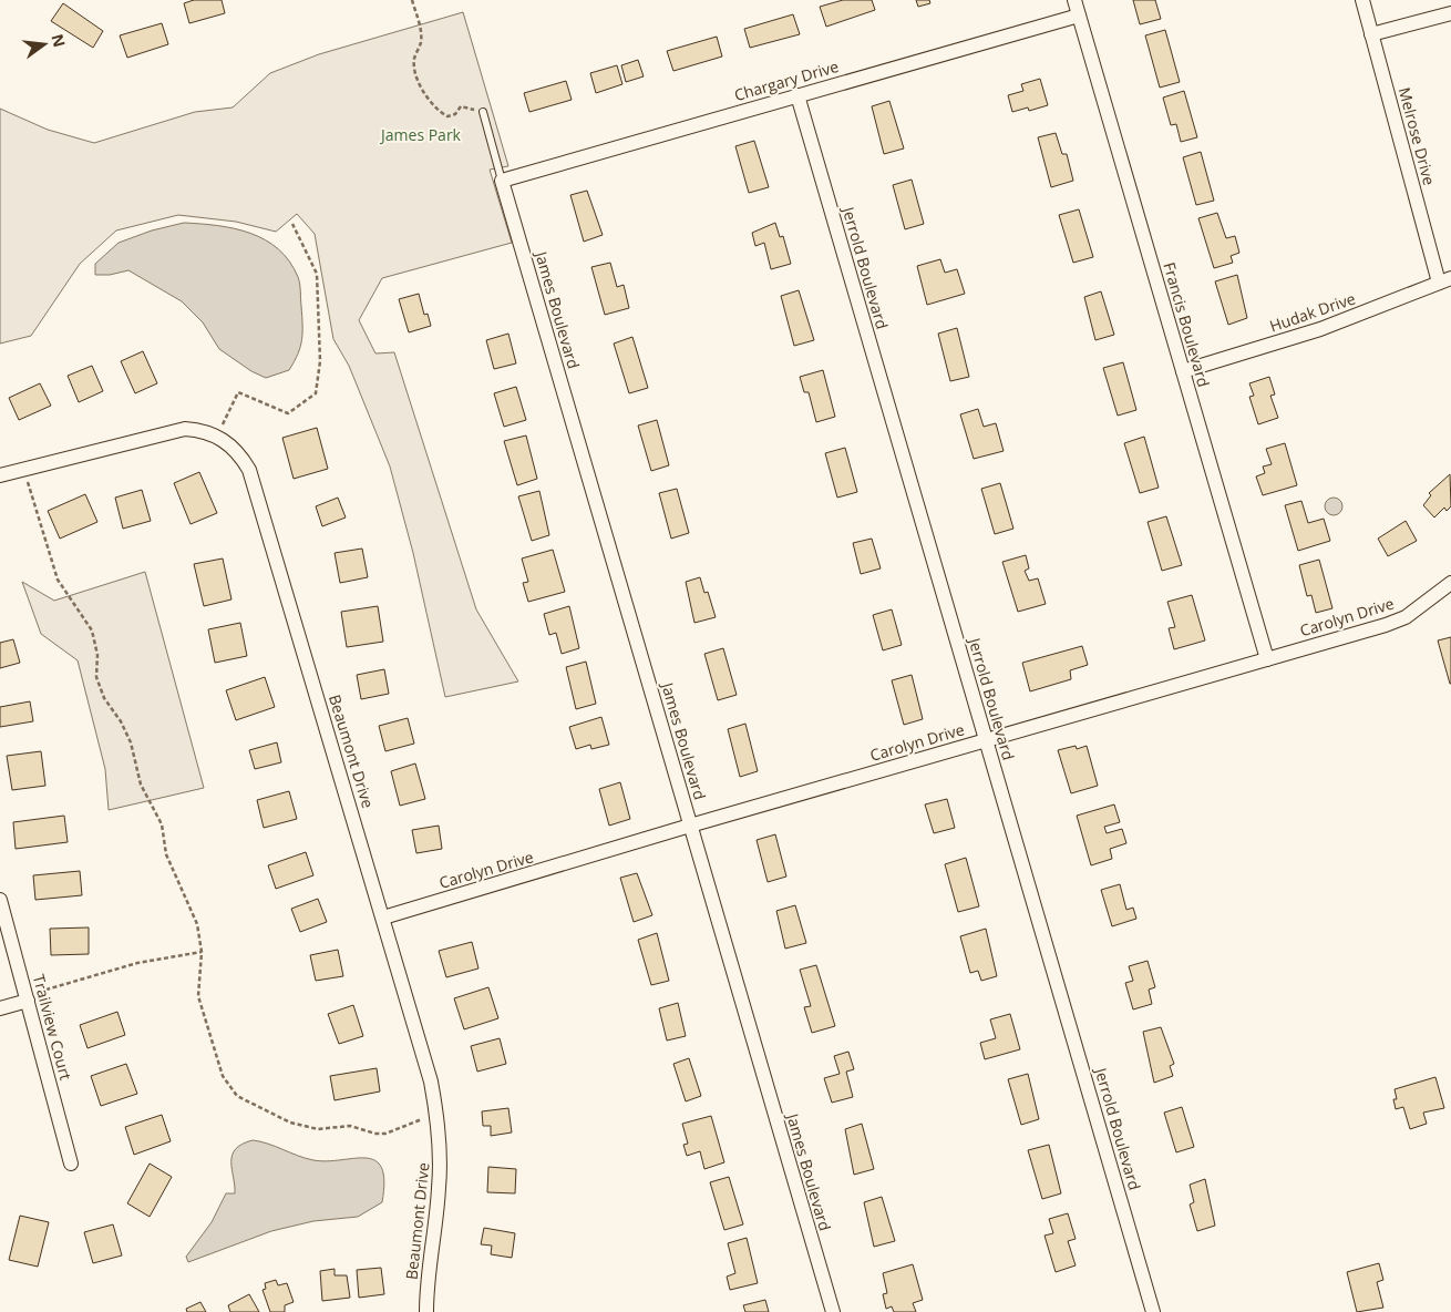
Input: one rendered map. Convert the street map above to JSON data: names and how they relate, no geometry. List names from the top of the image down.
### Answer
{
  "streets": {
    "street": [
      "Chargary Drive",
      "Melrose Drive",
      "Jerrold Boulevard",
      "James Boulevard",
      "Hudak Drive",
      "Francis Boulevard",
      "Carolyn Drive",
      "Beaumont Drive",
      "Trailview Court"
    ]
  },
  "crossings": [
    ["Chargary Drive", "Jerrold Boulevard"],
    ["Chargary Drive", "James Boulevard"],
    ["Chargary Drive", "Francis Boulevard"],
    ["Melrose Drive", "Hudak Drive"],
    ["Jerrold Boulevard", "Carolyn Drive"],
    ["James Boulevard", "Carolyn Drive"],
    ["Hudak Drive", "Francis Boulevard"],
    ["Francis Boulevard", "Carolyn Drive"],
    ["Carolyn Drive", "Beaumont Drive"]
  ],
  "parks": ["James Park"],
  "north": "right"
}
